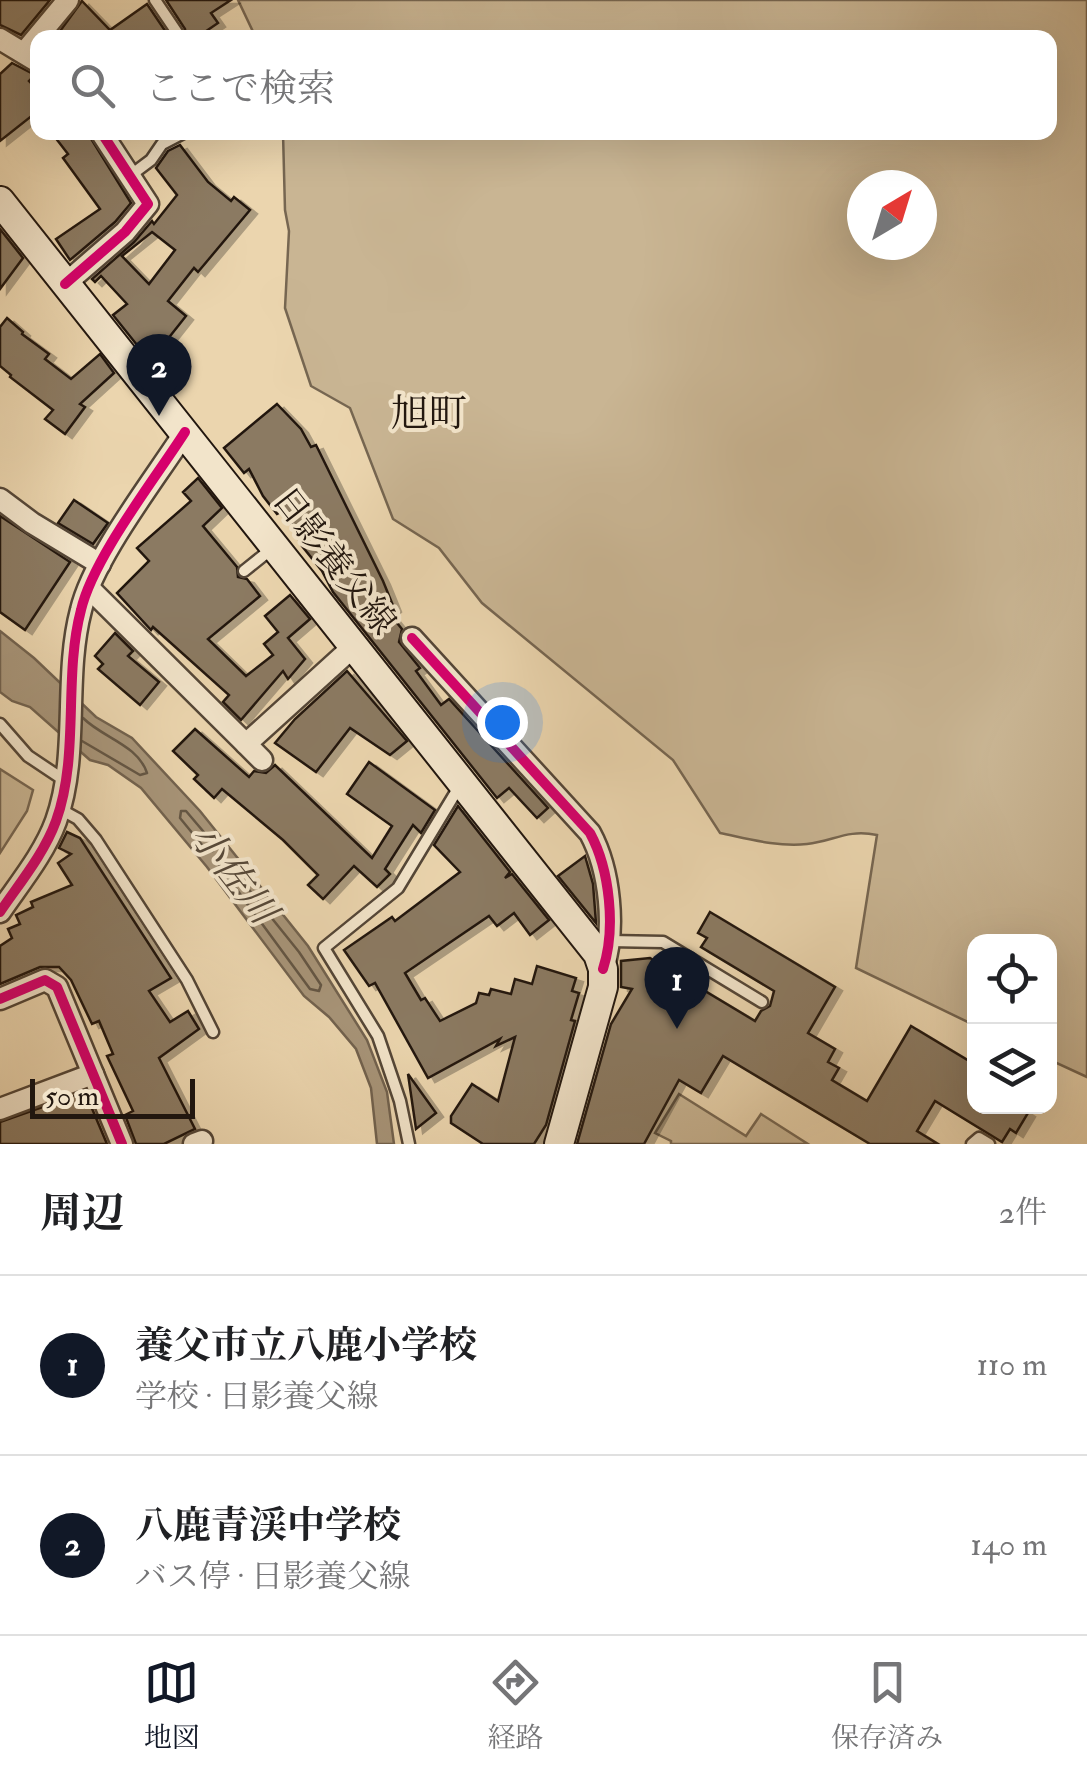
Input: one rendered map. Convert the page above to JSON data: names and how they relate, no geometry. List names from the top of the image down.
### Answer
{
  "streets": {
    "main road": ["日影養父線"]
  },
  "districts": ["旭町"],
  "water": ["小佐川"],
  "scale_bar": "50 m",
  "north": "top right",
  "page": {
    "search": "ここで検索",
    "pins": ["2", "1"],
    "scale": "50 m",
    "heading": ["周辺", "2件"],
    "list": [
      {
        "mark": "1",
        "name": "養父市立八鹿小学校",
        "note": "学校 · 日影養父線",
        "value": "110 m"
      },
      {
        "mark": "2",
        "name": "八鹿青渓中学校",
        "note": "バス停 · 日影養父線",
        "value": "140 m"
      }
    ],
    "nav": ["地図", "経路", "保存済み"]
  }
}
